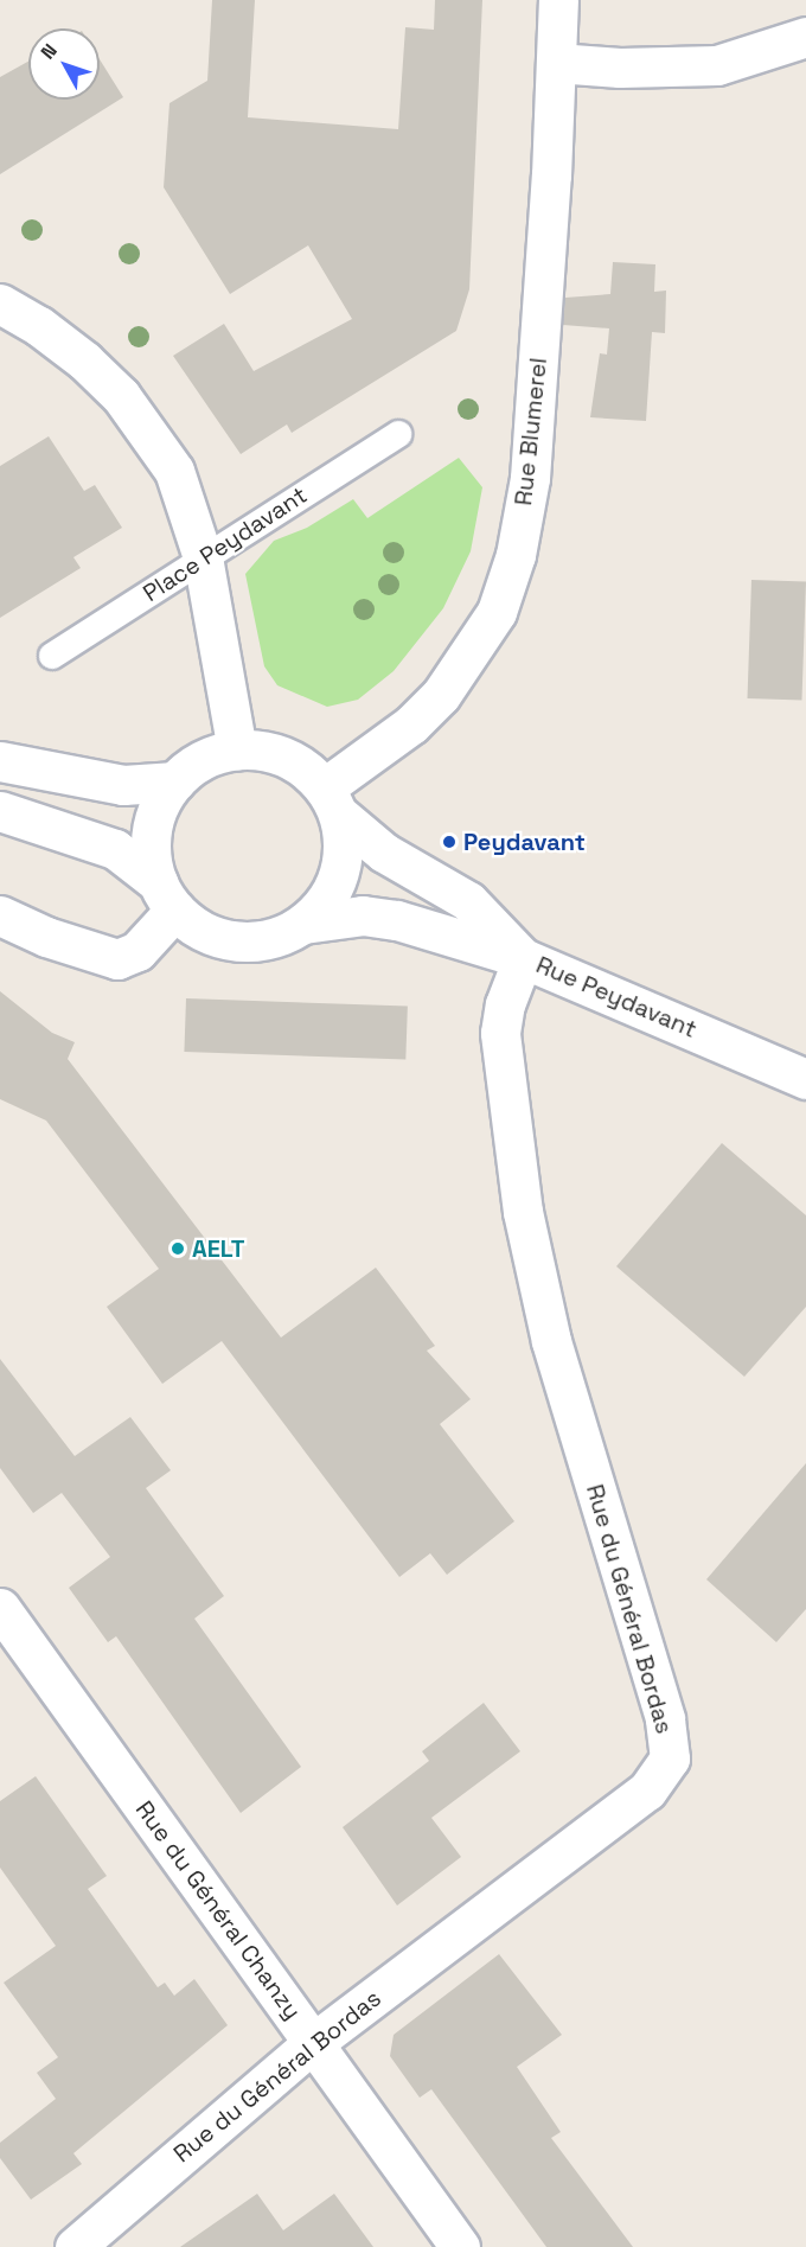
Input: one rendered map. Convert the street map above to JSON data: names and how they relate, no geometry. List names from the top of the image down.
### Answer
{
  "streets": {
    "street": [
      "Rue Blumerel",
      "Rue Peydavant",
      "Rue du Général Bordas",
      "Rue du Général Chanzy"
    ],
    "lane": ["Place Peydavant"]
  },
  "crossings": [
    ["Rue Blumerel", "Rue Peydavant"],
    ["Rue Peydavant", "Rue du Général Bordas"],
    ["Rue du Général Bordas", "Rue du Général Chanzy"]
  ],
  "places": ["Peydavant", "AELT"],
  "north": "top left"
}
